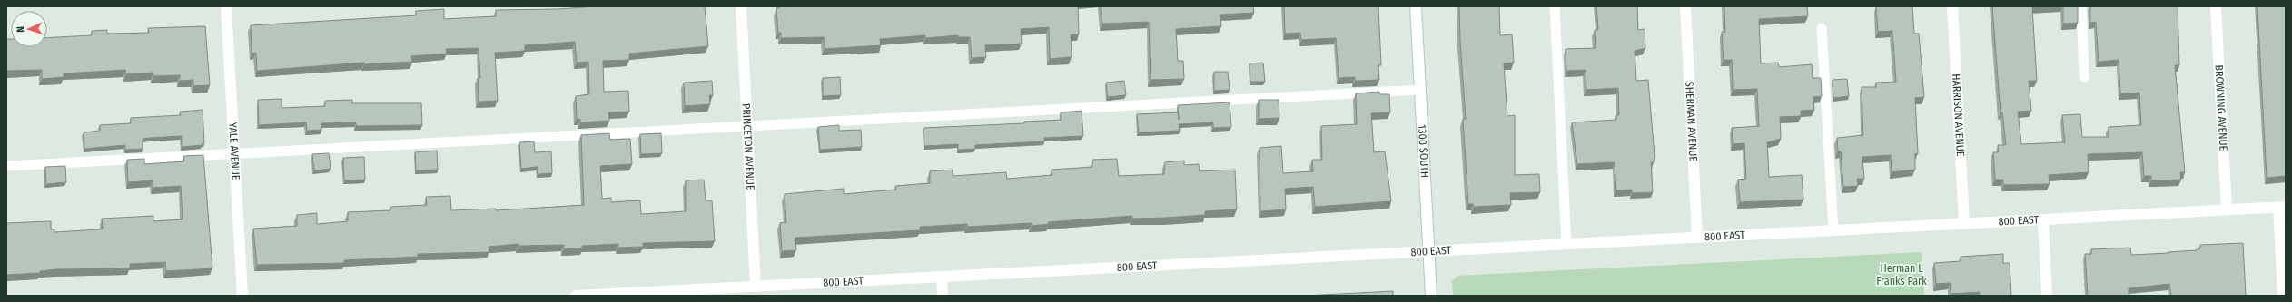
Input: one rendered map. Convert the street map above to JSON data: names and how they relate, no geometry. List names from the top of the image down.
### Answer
{
  "streets": {
    "street": [
      "BROWNING AVENUE",
      "HARRISON AVENUE",
      "SHERMAN AVENUE",
      "PRINCETON AVENUE",
      "YALE AVENUE",
      "1300 SOUTH",
      "800 EAST"
    ]
  },
  "crossings": [
    ["BROWNING AVENUE", "800 EAST"],
    ["HARRISON AVENUE", "800 EAST"],
    ["SHERMAN AVENUE", "800 EAST"],
    ["PRINCETON AVENUE", "800 EAST"],
    ["1300 SOUTH", "800 EAST"]
  ],
  "parks": ["Herman L Franks Park"],
  "north": "left"
}
